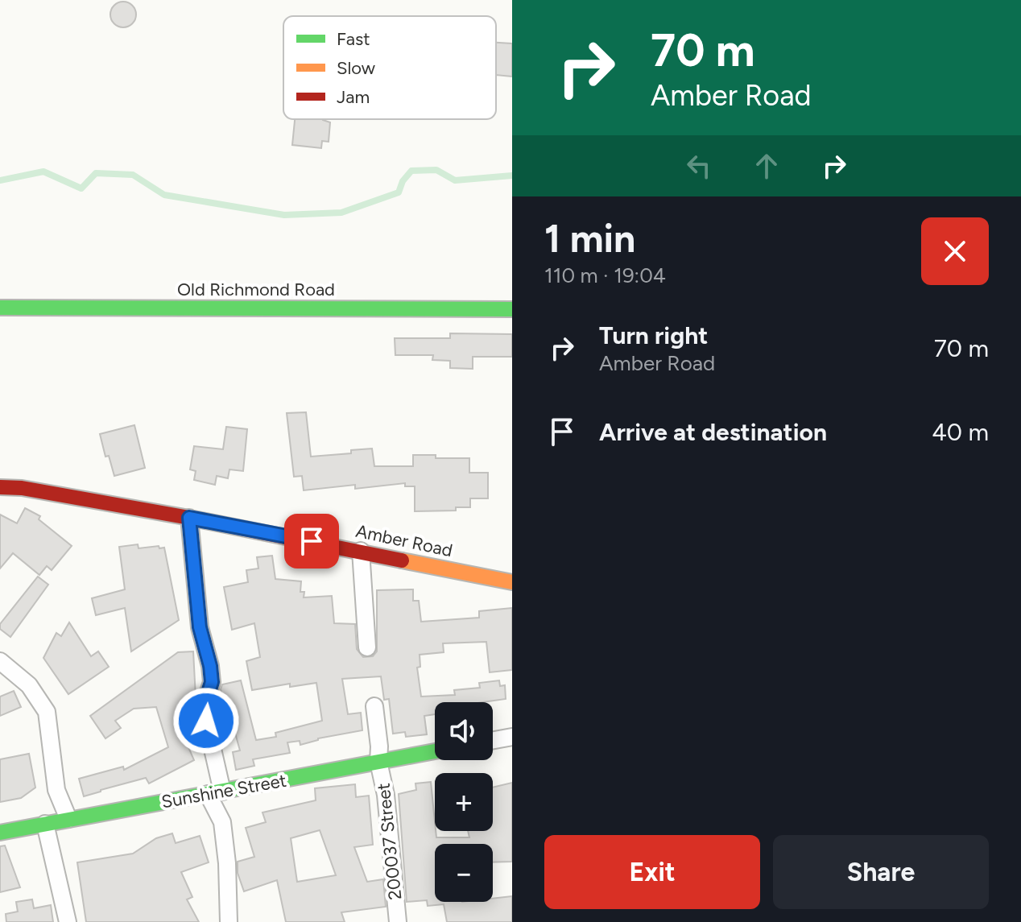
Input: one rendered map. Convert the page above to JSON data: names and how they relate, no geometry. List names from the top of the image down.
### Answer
{
  "streets": {
    "street": [
      "Old Richmond Road",
      "Amber Road",
      "Sunshine Street",
      "200037 Street"
    ]
  },
  "crossings": [
    ["Sunshine Street", "200037 Street"]
  ],
  "legend": ["Fast", "Slow", "Jam"],
  "page": {
    "turn": ["70 m", "Amber Road"],
    "heading": ["1 min", "110 m · 19:04"],
    "list": [
      {
        "name": "Turn right",
        "note": "Amber Road",
        "value": "70 m"
      },
      {
        "name": "Arrive at destination",
        "value": "40 m"
      }
    ],
    "map_buttons": ["+", "−"],
    "buttons": ["Exit", "Share"]
  }
}
